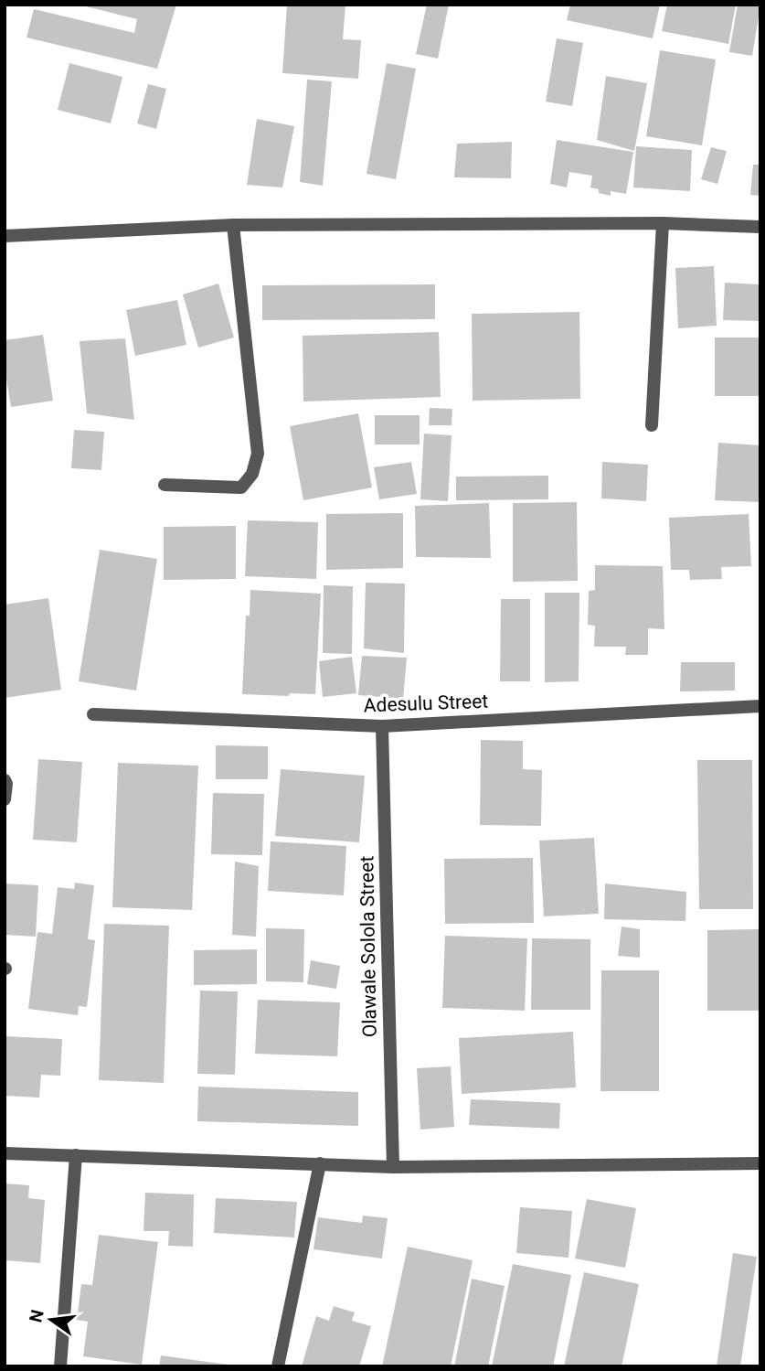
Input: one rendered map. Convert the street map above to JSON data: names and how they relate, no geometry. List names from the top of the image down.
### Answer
{
  "streets": {
    "street": ["Adesulu Street", "Olawale Solola Street"]
  },
  "crossings": [
    ["Adesulu Street", "Olawale Solola Street"]
  ],
  "north": "left"
}
